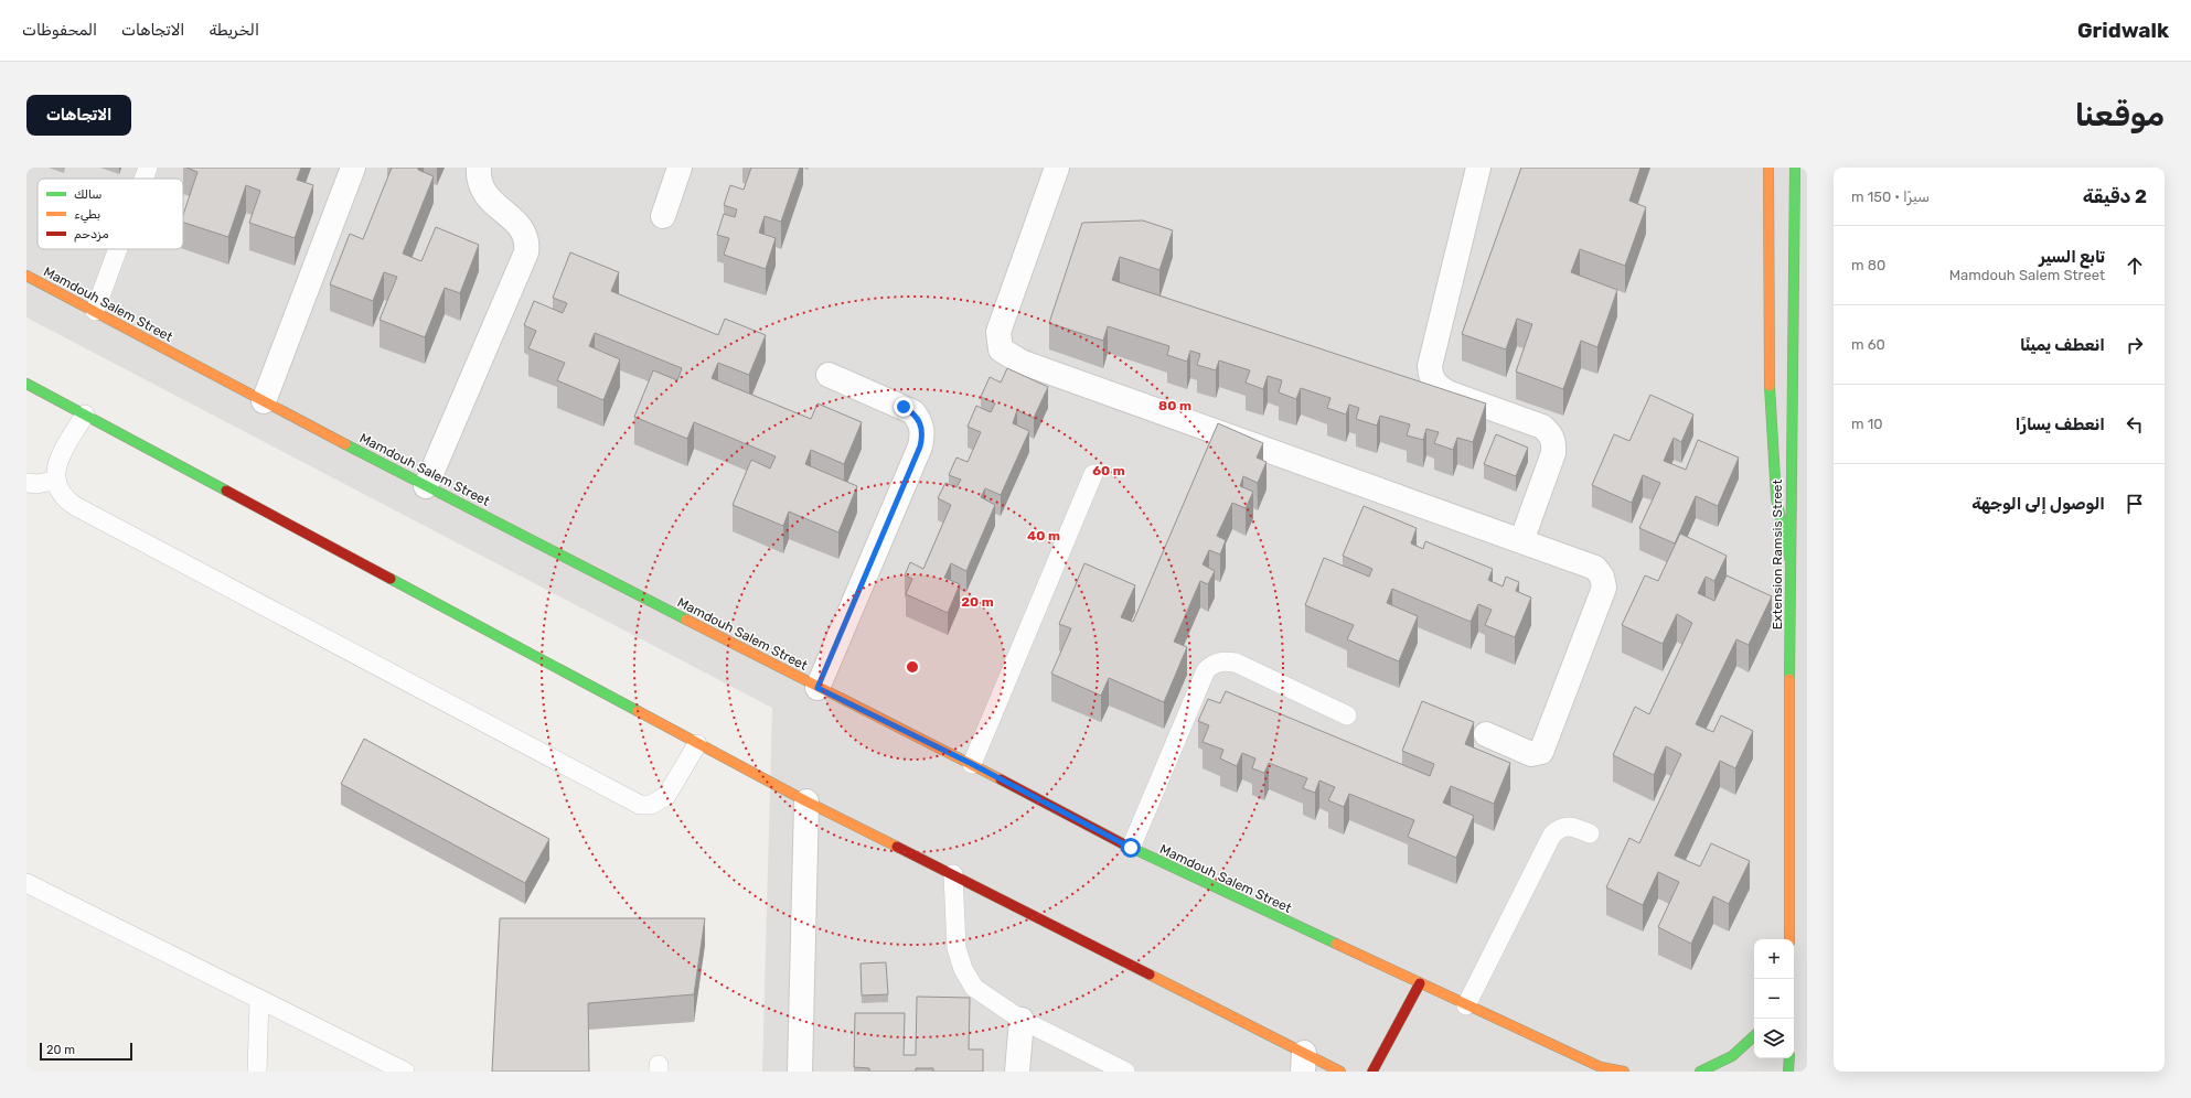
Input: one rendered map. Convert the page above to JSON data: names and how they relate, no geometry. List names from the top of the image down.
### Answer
{
  "streets": {
    "main road": ["Mamdouh Salem Street", "Extension Ramsis Street"]
  },
  "legend": ["سالك", "بطيء", "مزدحم"],
  "scale_bar": "20 m",
  "page": {
    "header": "Gridwalk",
    "nav": ["الخريطة", "الاتجاهات", "المحفوظات"],
    "buttons": "الاتجاهات",
    "title": "موقعنا",
    "heading": ["2 دقيقة", "سيرًا · 150 m"],
    "list": [
      ["تابع السير", "Mamdouh Salem Street", "80 m"],
      ["انعطف يمينًا", "60 m"],
      ["انعطف يسارًا", "10 m"],
      "الوصول إلى الوجهة"
    ],
    "map_buttons": ["+", "−"],
    "scale": "20 m"
  },
  "rings": [
    "80 m",
    "60 m",
    "40 m",
    "20 m"
  ]
}
